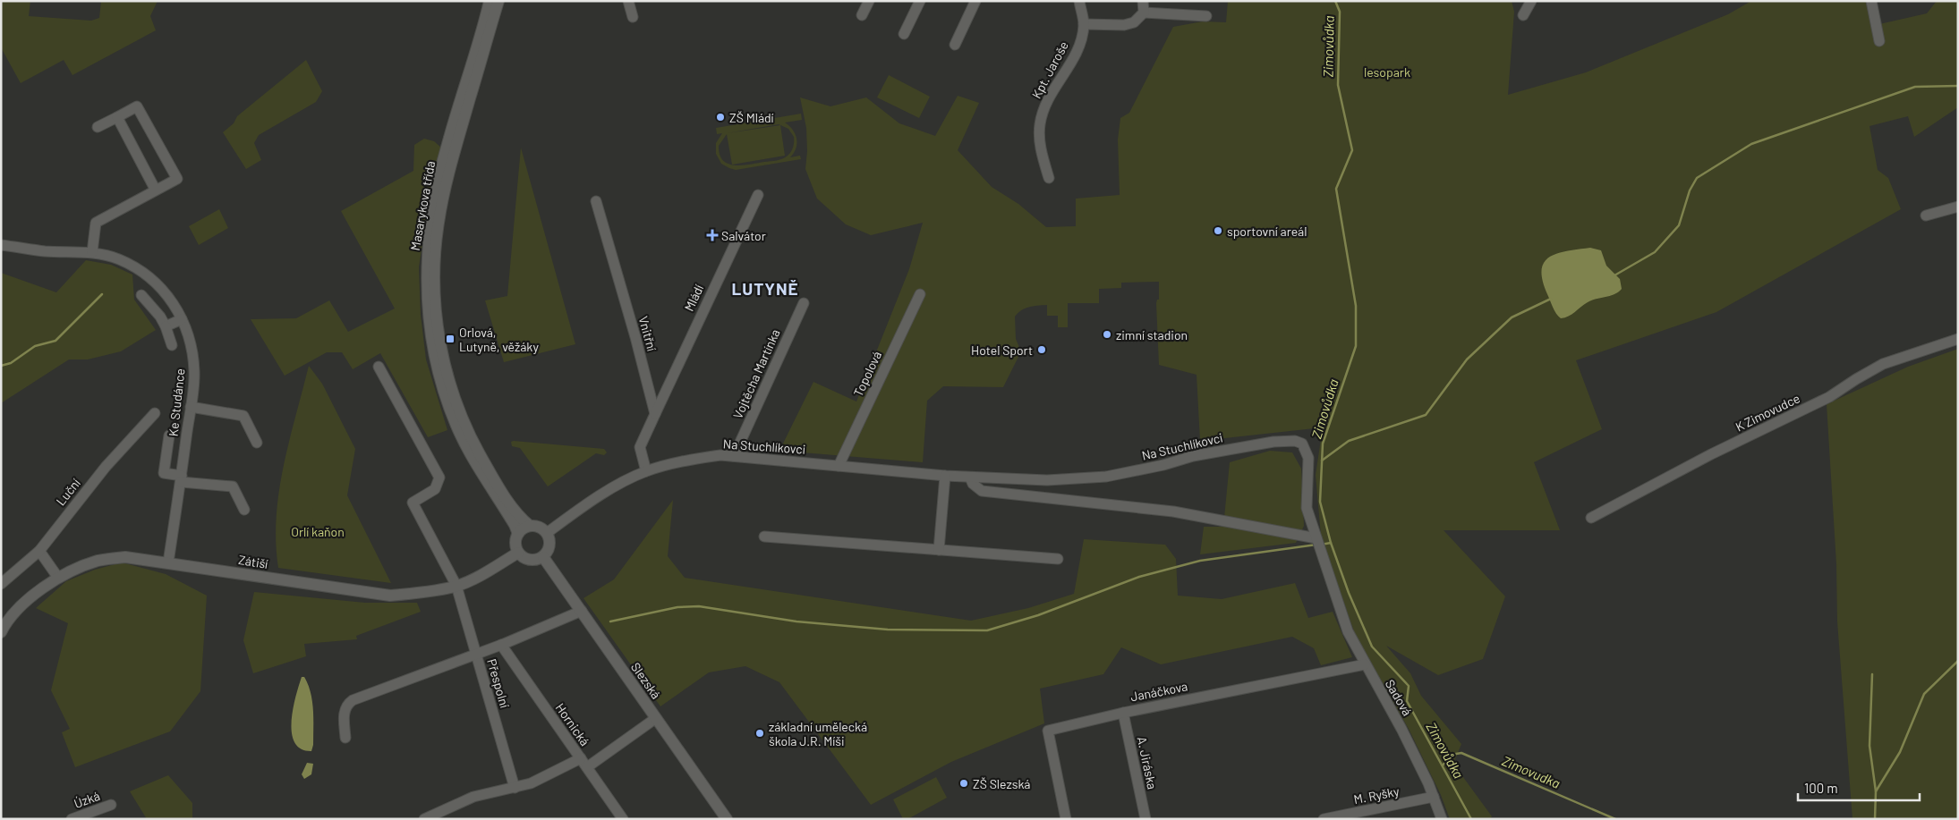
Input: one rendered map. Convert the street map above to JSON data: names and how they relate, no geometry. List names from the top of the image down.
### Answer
{
  "streets": {
    "street": [
      "Kpt. Jaroše",
      "Masarykova třída",
      "Mládí",
      "Vnitřní",
      "Vojtěcha Martínka",
      "Topolová",
      "Ke Studánce",
      "K Zimovudce",
      "Na Stuchlíkovci",
      "Luční",
      "Zátiší",
      "Slezská",
      "Přespolní",
      "Janáčkova",
      "Sadová",
      "Hornická",
      "A. Jiráska",
      "M. Ryšky",
      "Úzká"
    ]
  },
  "crossings": [
    ["Masarykova třída", "Na Stuchlíkovci"],
    ["Masarykova třída", "Zátiší"],
    ["Masarykova třída", "Slezská"],
    ["Mládí", "Vnitřní"],
    ["Vojtěcha Martínka", "Na Stuchlíkovci"],
    ["Topolová", "Na Stuchlíkovci"],
    ["Ke Studánce", "Zátiší"],
    ["Na Stuchlíkovci", "Zátiší"],
    ["Na Stuchlíkovci", "Slezská"],
    ["Na Stuchlíkovci", "Janáčkova"],
    ["Na Stuchlíkovci", "Sadová"],
    ["Zátiší", "Slezská"],
    ["Zátiší", "Přespolní"],
    ["Janáčkova", "Sadová"],
    ["Janáčkova", "A. Jiráska"],
    ["Sadová", "M. Ryšky"]
  ],
  "districts": ["LUTYNĚ"],
  "water": ["Zimovůdka", "Zimovudka"],
  "parks": ["lesopark", "Orlí kaňon"],
  "places": {
    "other": [
      "ZŠ Mládí",
      "sportovní areál",
      "zimní stadion",
      "Hotel Sport",
      "základní umělecká škola J.R. Míši",
      "ZŠ Slezská"
    ],
    "health": ["Salvátor"],
    "transit": ["Orlová, Lutyně, věžáky"]
  },
  "scale_bar": "100 m"
}
